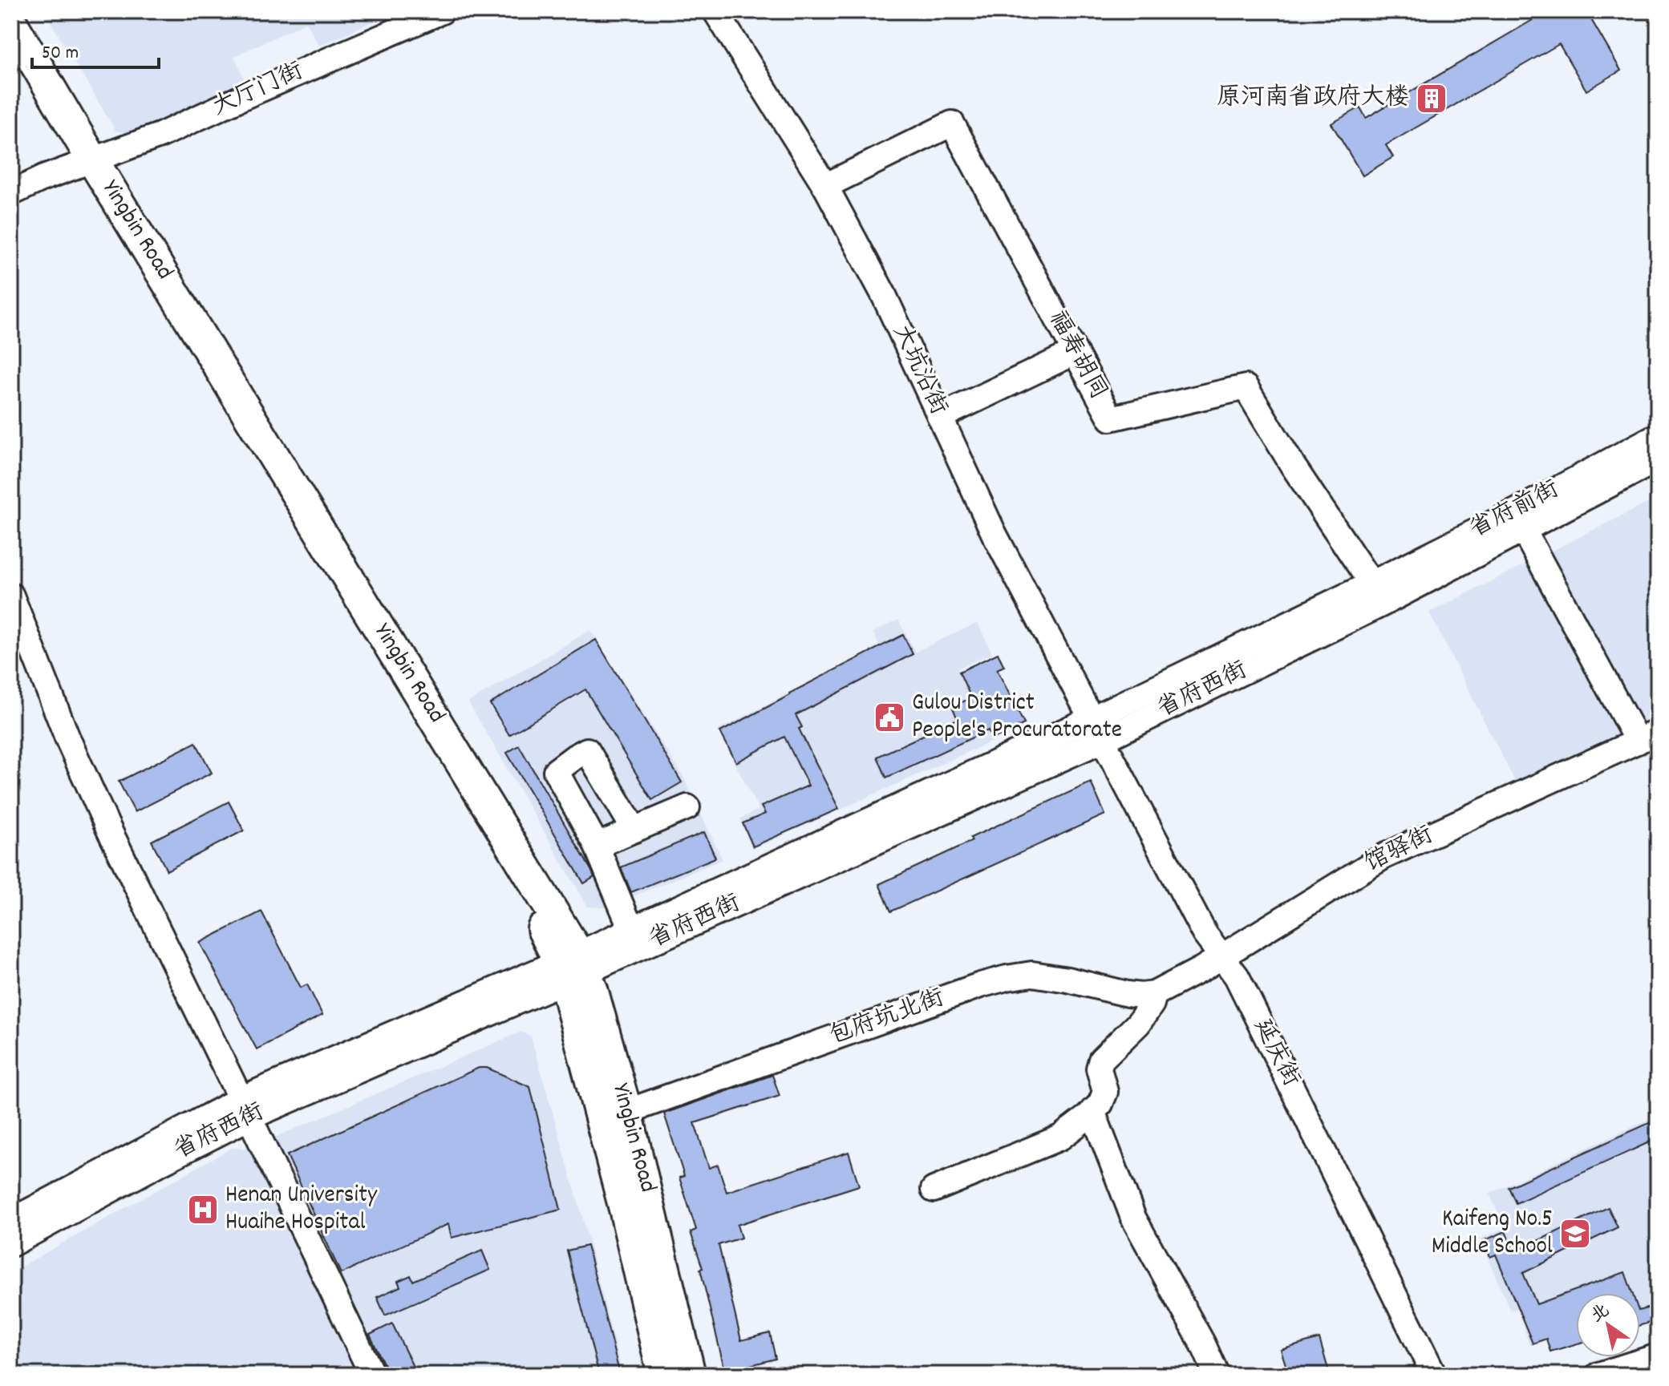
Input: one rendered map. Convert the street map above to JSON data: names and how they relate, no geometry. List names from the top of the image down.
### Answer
{
  "streets": {
    "main road": ["Yingbin Road"],
    "street": [
      "大厅门街",
      "福寿胡同",
      "大坑沿街",
      "省府前街",
      "省府西街",
      "馆驿街",
      "包府坑北街",
      "延庆街"
    ]
  },
  "crossings": [
    ["大厅门街", "Yingbin Road"],
    ["Yingbin Road", "省府西街"],
    ["Yingbin Road", "包府坑北街"],
    ["福寿胡同", "大坑沿街"],
    ["福寿胡同", "省府前街"],
    ["福寿胡同", "省府西街"],
    ["大坑沿街", "省府西街"],
    ["大坑沿街", "延庆街"],
    ["省府前街", "省府西街"],
    ["省府西街", "延庆街"],
    ["馆驿街", "包府坑北街"],
    ["馆驿街", "延庆街"]
  ],
  "places": {
    "building": ["原河南省政府大楼"],
    "public building": ["Gulou District People's Procuratorate"],
    "hospital": ["Henan University Huaihe Hospital"],
    "school or university": ["Kaifeng No.5 Middle School"]
  },
  "scale_bar": "50 m",
  "north": "top left"
}
